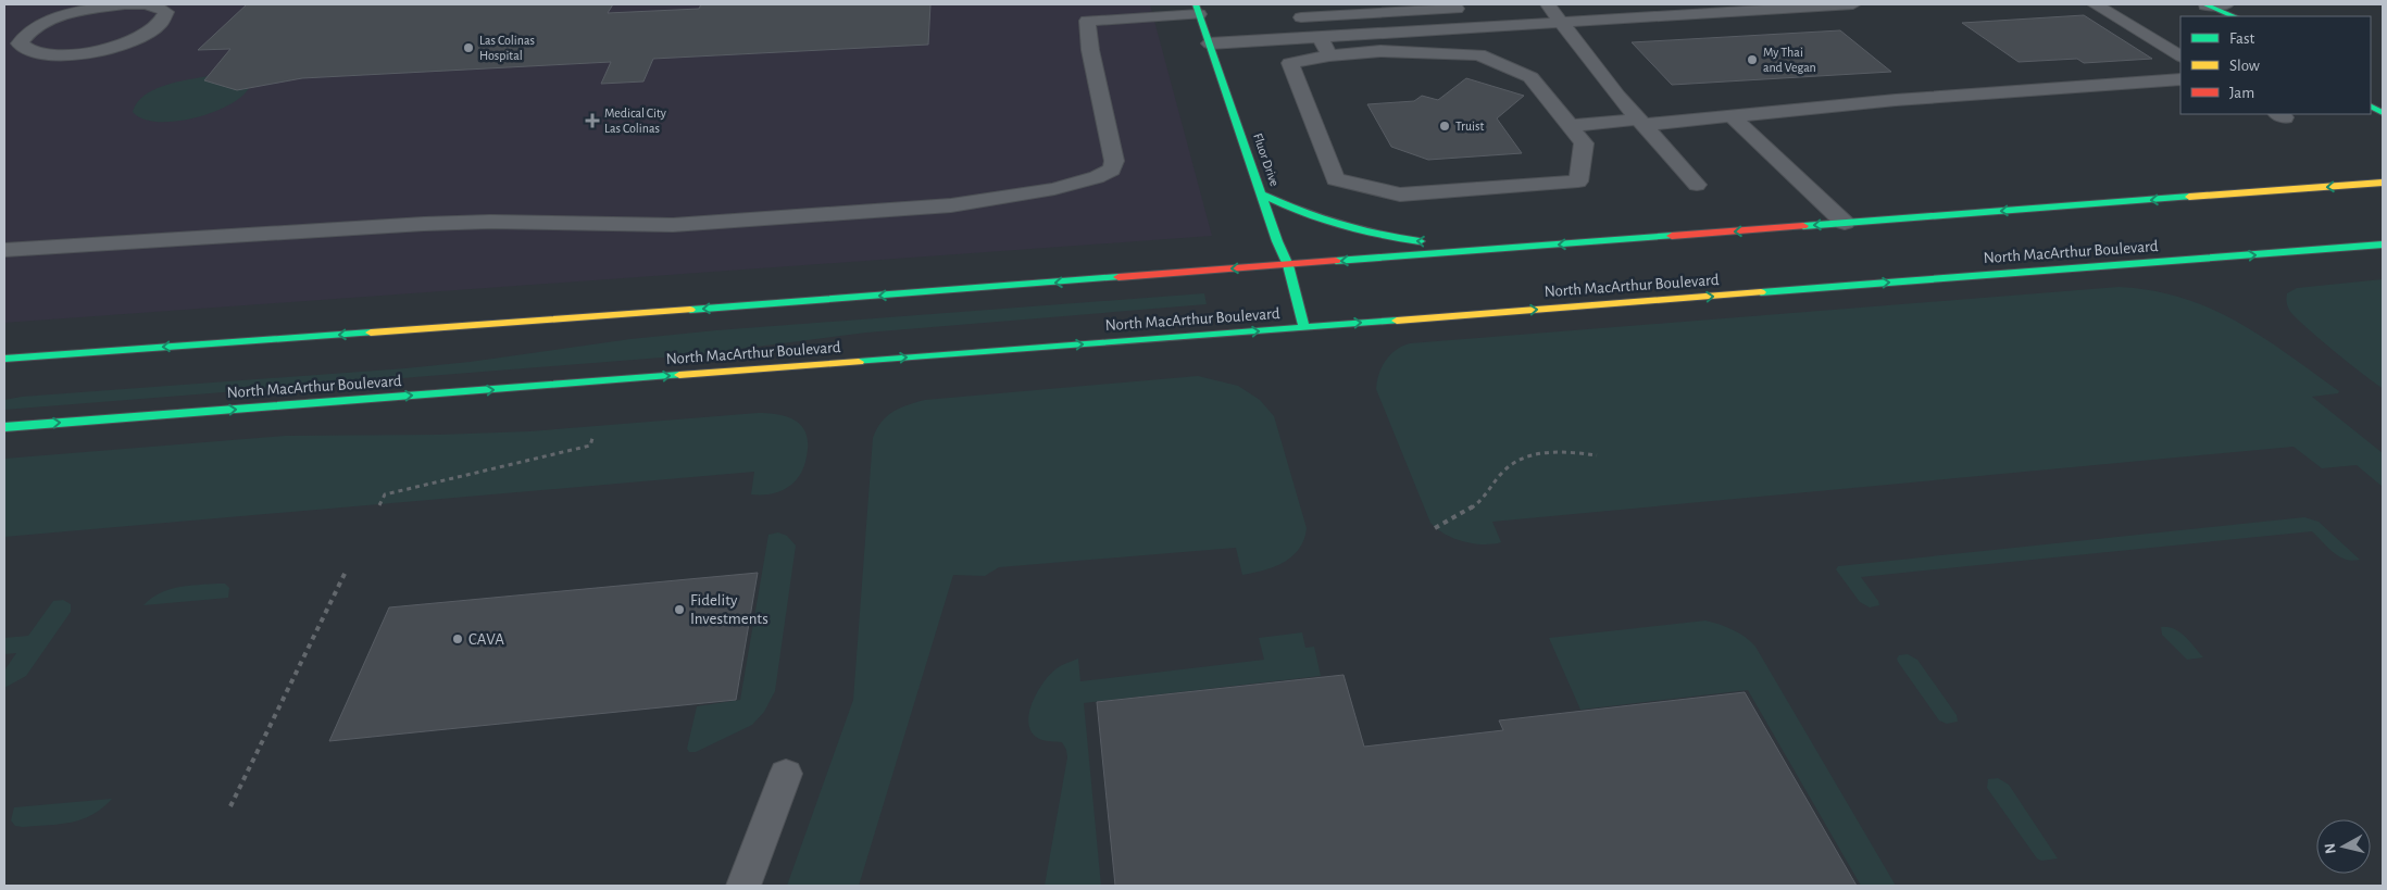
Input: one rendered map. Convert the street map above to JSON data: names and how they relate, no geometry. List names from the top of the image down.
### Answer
{
  "streets": {
    "main road": ["Fluor Drive", "North MacArthur Boulevard"]
  },
  "crossings": [
    ["Fluor Drive", "North MacArthur Boulevard"]
  ],
  "places": {
    "other": [
      "Las Colinas Hospital",
      "My Thai and Vegan",
      "Truist",
      "Fidelity Investments",
      "CAVA"
    ],
    "health": ["Medical City Las Colinas"]
  },
  "legend": ["Fast", "Slow", "Jam"],
  "north": "left"
}
